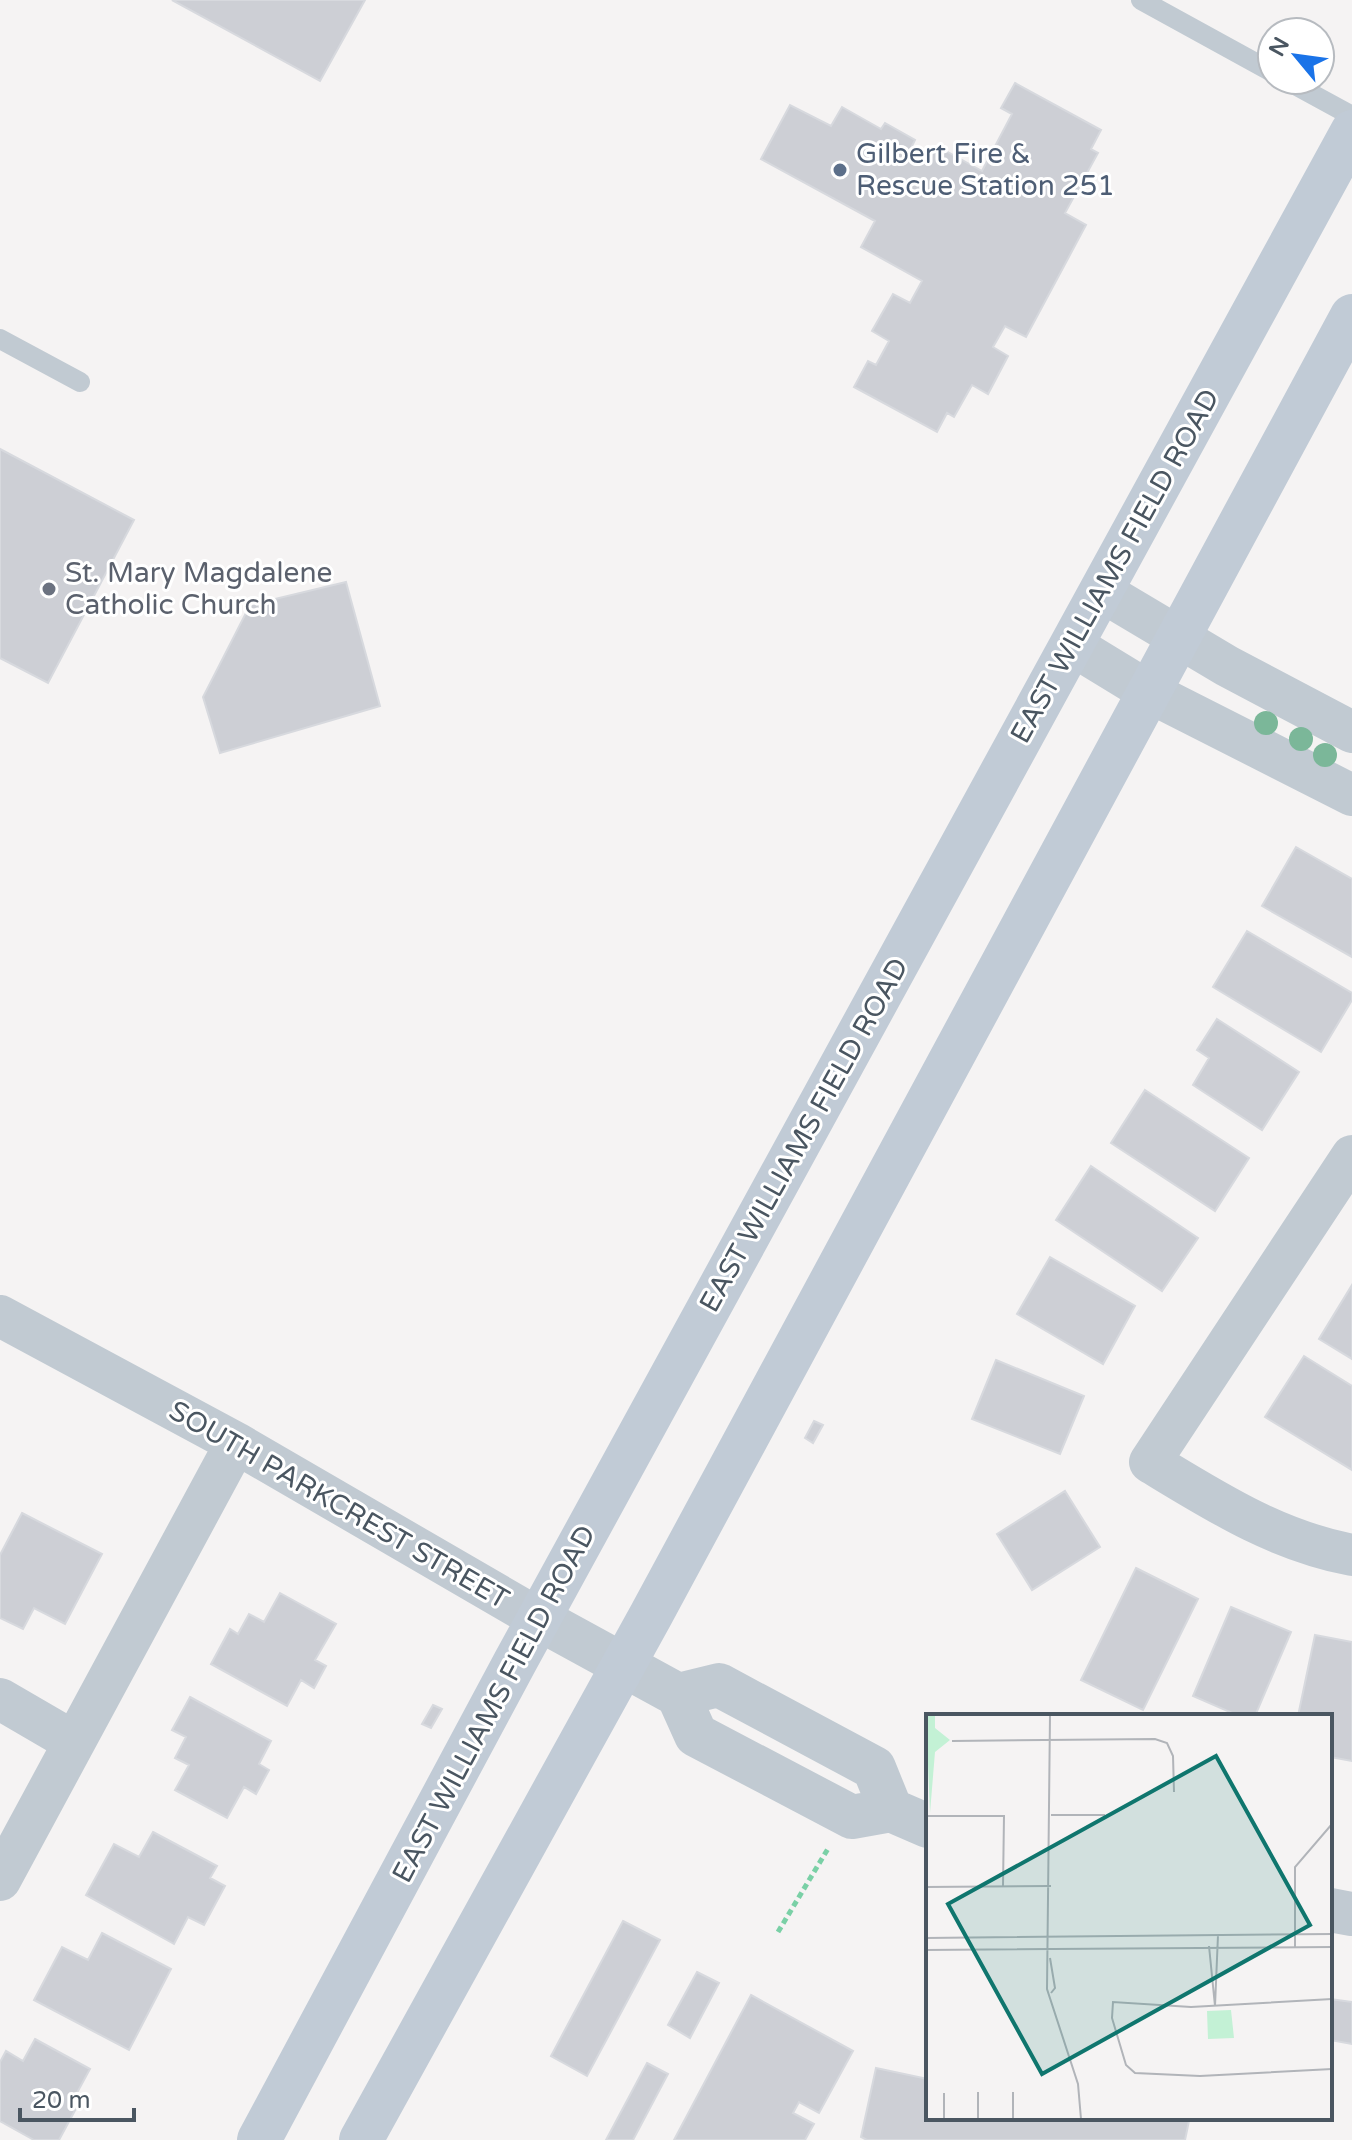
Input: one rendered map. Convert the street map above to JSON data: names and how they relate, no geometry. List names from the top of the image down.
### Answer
{
  "streets": {
    "main road": ["EAST WILLIAMS FIELD ROAD"],
    "street": ["SOUTH PARKCREST STREET"]
  },
  "crossings": [
    ["EAST WILLIAMS FIELD ROAD", "SOUTH PARKCREST STREET"]
  ],
  "places": ["Gilbert Fire & Rescue Station 251", "St. Mary Magdalene Catholic Church"],
  "scale_bar": "20 m",
  "north": "top left"
}
